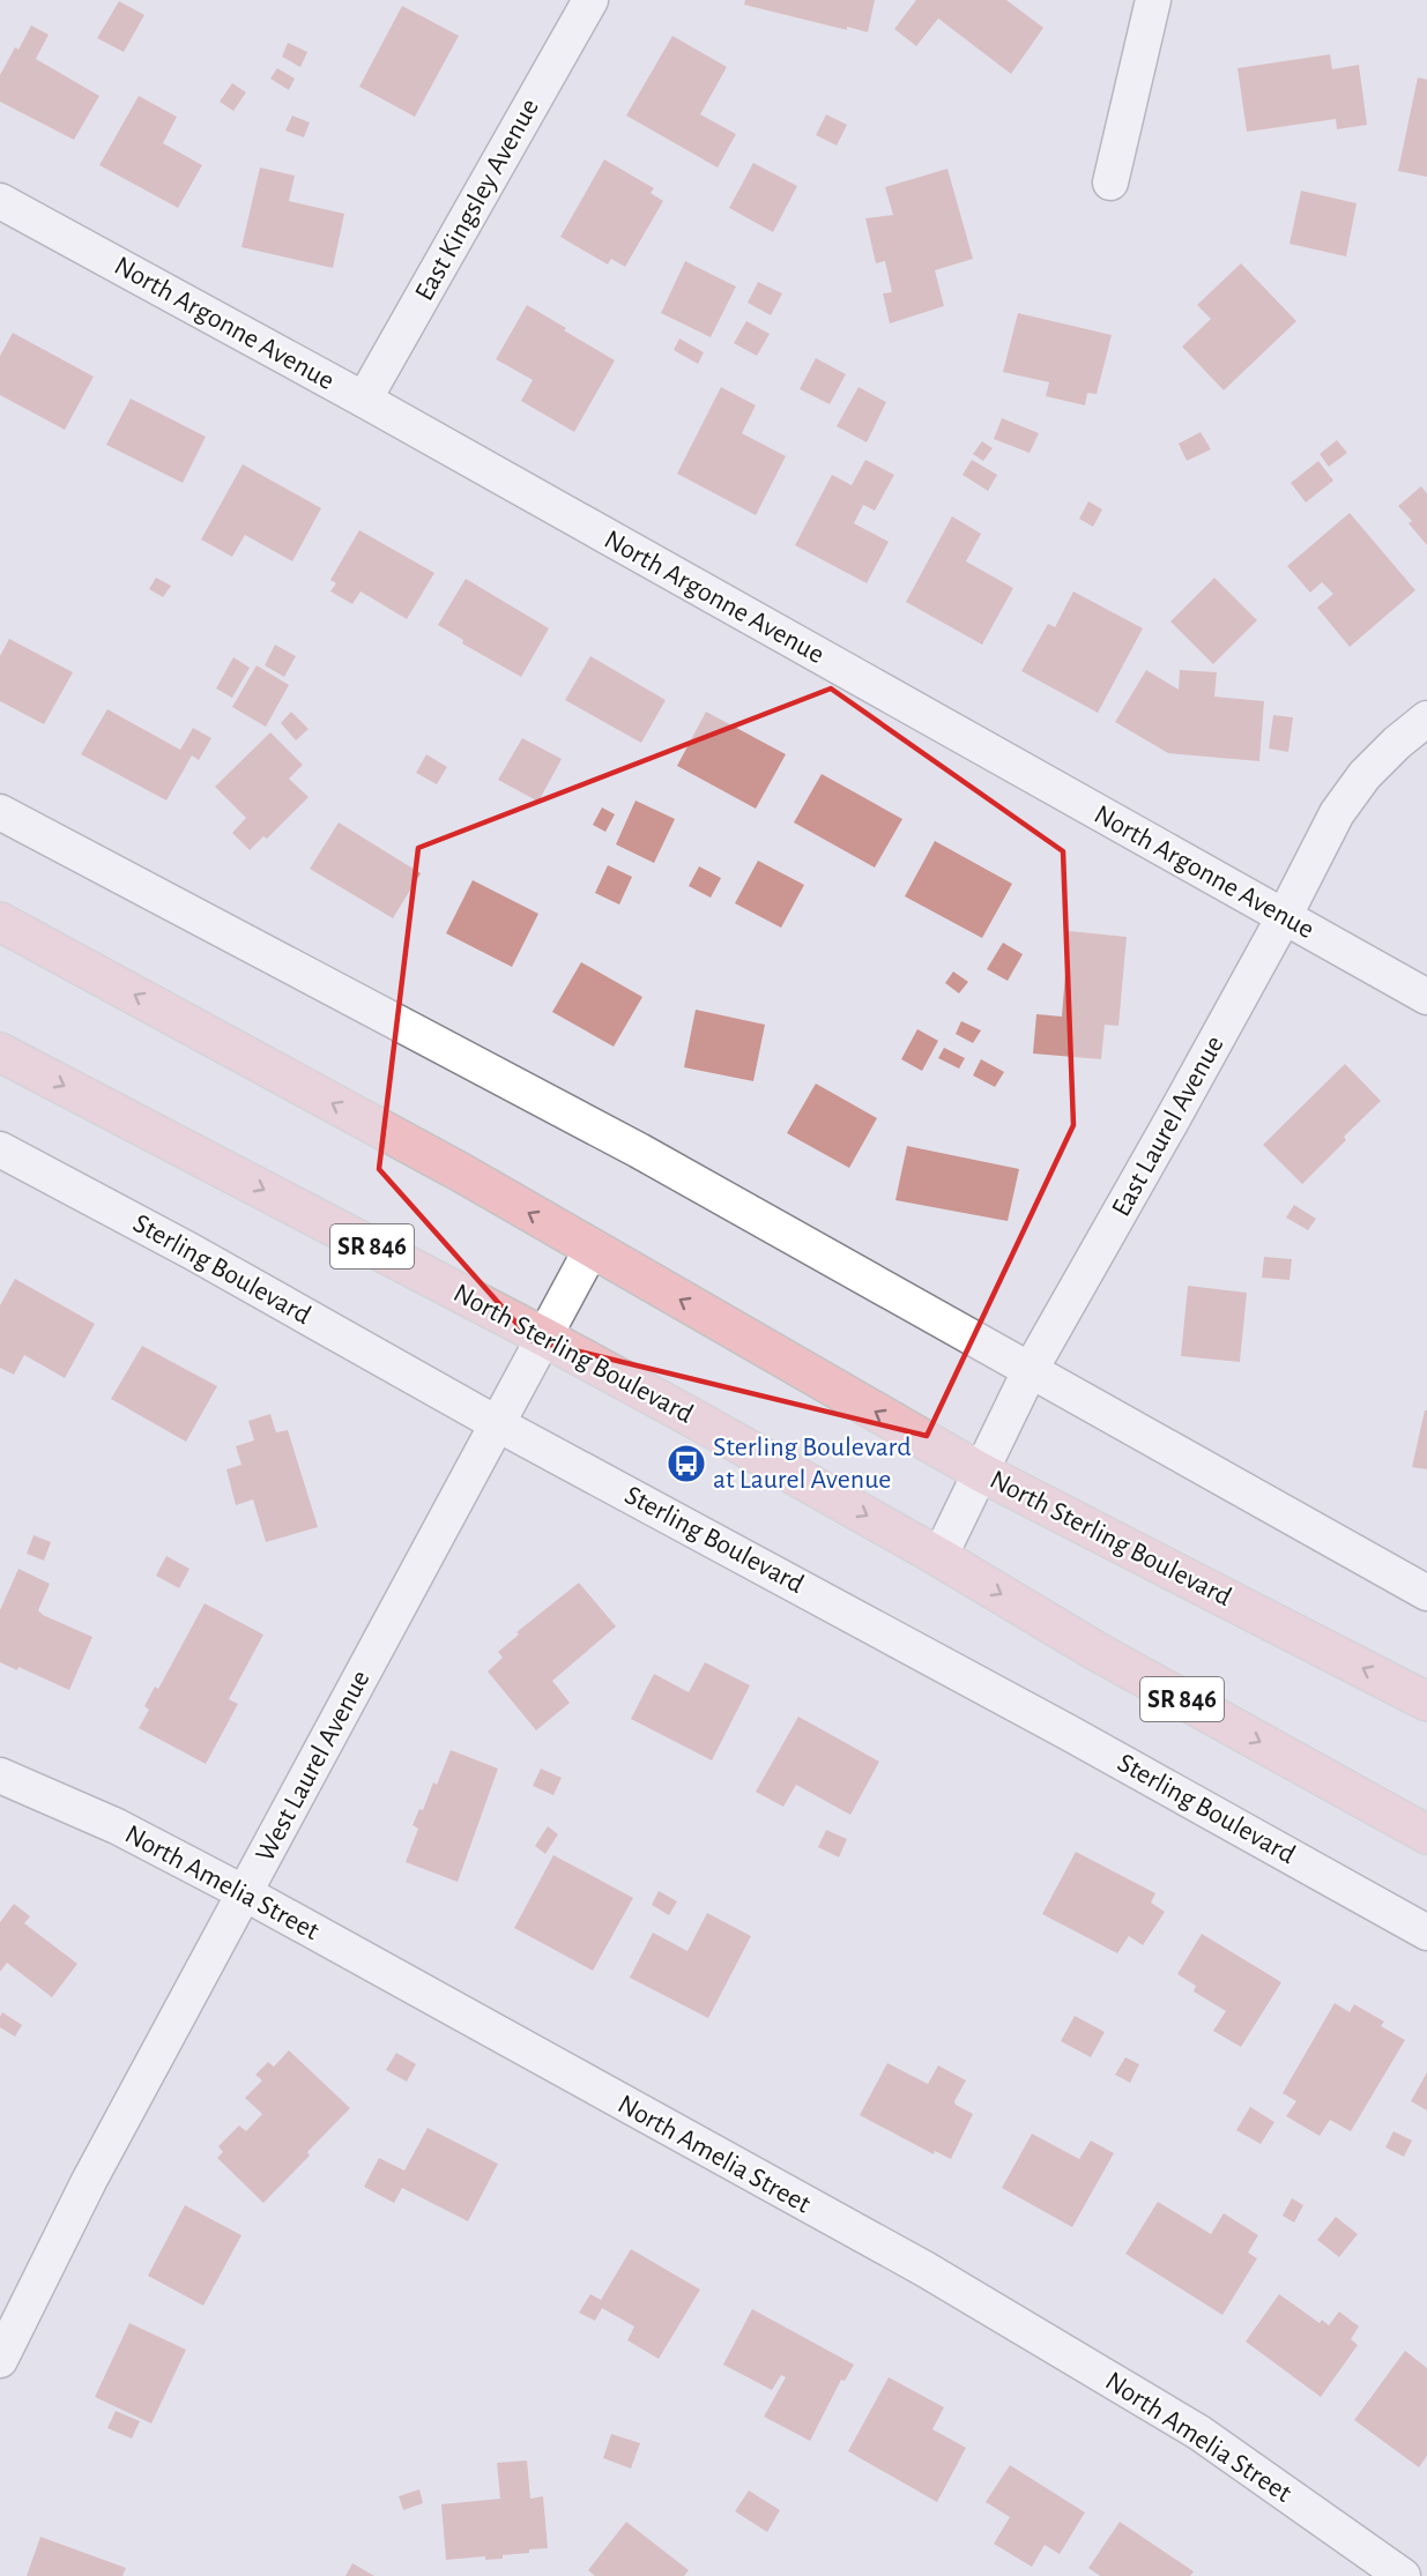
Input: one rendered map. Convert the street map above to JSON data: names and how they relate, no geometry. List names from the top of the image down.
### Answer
{
  "streets": {
    "main road": ["SR 846", "North Sterling Boulevard"],
    "street": [
      "East Kingsley Avenue",
      "North Argonne Avenue",
      "East Laurel Avenue",
      "Sterling Boulevard",
      "West Laurel Avenue",
      "North Amelia Street"
    ]
  },
  "crossings": [
    ["East Kingsley Avenue", "North Argonne Avenue"],
    ["North Argonne Avenue", "East Laurel Avenue"],
    ["East Laurel Avenue", "North Sterling Boulevard"],
    ["Sterling Boulevard", "West Laurel Avenue"],
    ["North Sterling Boulevard", "West Laurel Avenue"],
    ["West Laurel Avenue", "North Amelia Street"]
  ],
  "places": {
    "bus stop": ["Sterling Boulevard at Laurel Avenue"]
  }
}
